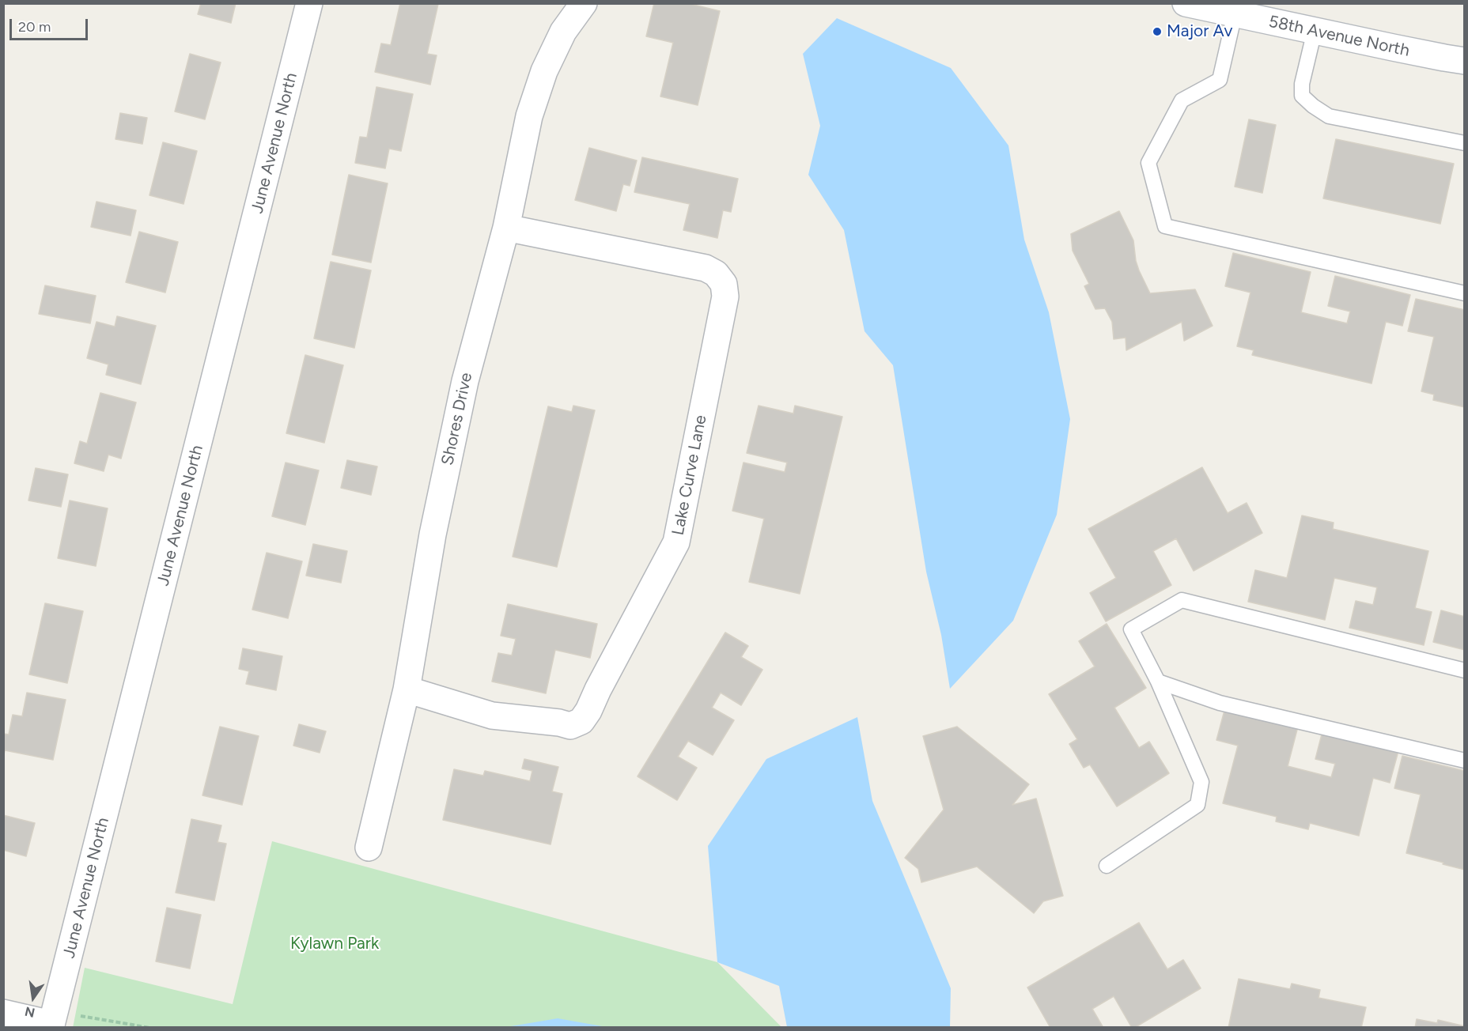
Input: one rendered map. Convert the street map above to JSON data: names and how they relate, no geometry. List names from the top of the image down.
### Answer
{
  "streets": {
    "street": [
      "58th Avenue North",
      "June Avenue North",
      "Shores Drive",
      "Lake Curve Lane"
    ]
  },
  "crossings": [
    ["Shores Drive", "Lake Curve Lane"]
  ],
  "parks": ["Kylawn Park"],
  "places": ["Major Av"],
  "scale_bar": "20 m",
  "north": "bottom"
}
